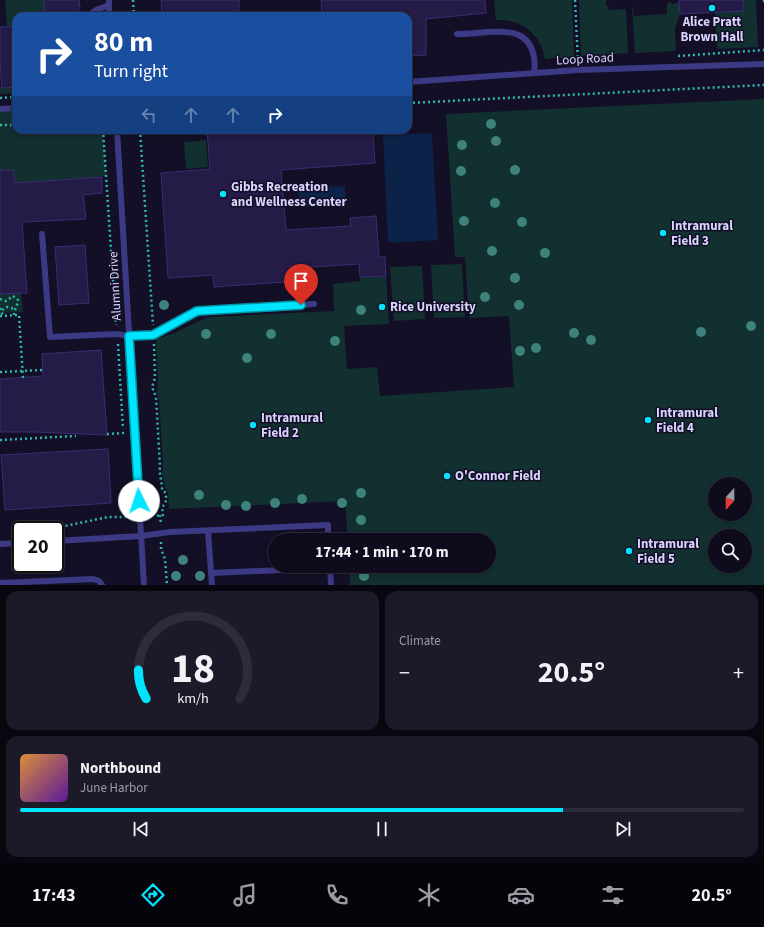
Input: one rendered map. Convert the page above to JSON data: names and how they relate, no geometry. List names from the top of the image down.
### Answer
{
  "streets": {
    "lane": ["Loop Road", "Alumni Drive"]
  },
  "places": [
    "Alice Pratt Brown Hall",
    "Gibbs Recreation and Wellness Center",
    "Intramural Field 3",
    "Rice University",
    "Intramural Field 4",
    "Intramural Field 2",
    "O'Connor Field",
    "Intramural Field 5"
  ],
  "north": "bottom",
  "page": {
    "turn": ["80 m", "Turn right"],
    "limit": "20",
    "trip": "17:44 · 1 min · 170 m",
    "tile": "Climate",
    "heat": ["−", "20.5°", "+"],
    "song": ["Northbound", "June Harbor"],
    "tabs": ["17:43", "20.5°"],
    "gauge": ["18", "km/h"]
  }
}
